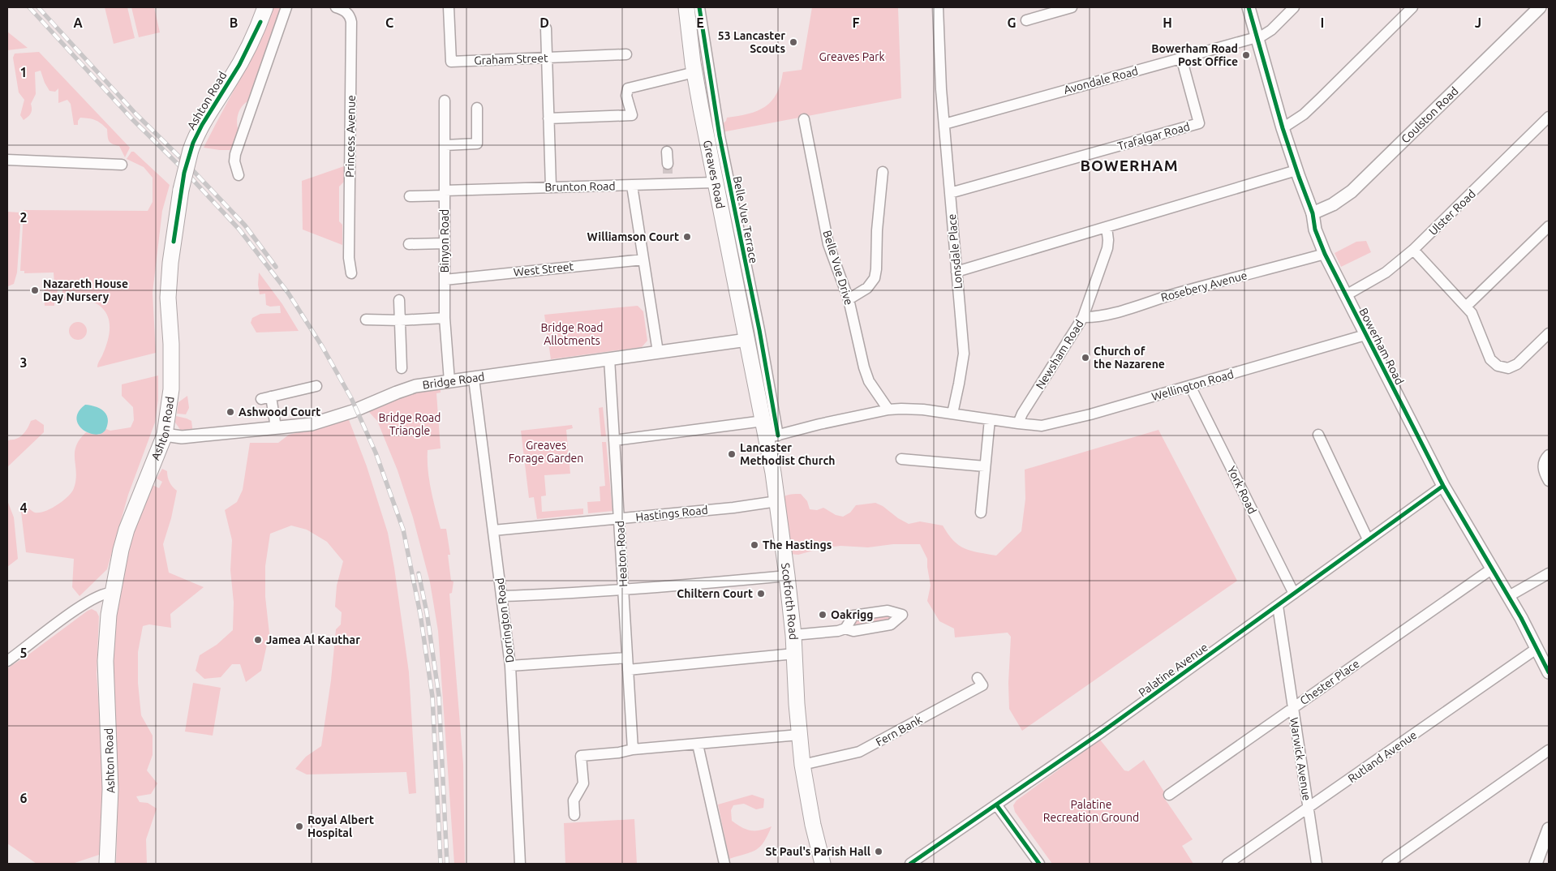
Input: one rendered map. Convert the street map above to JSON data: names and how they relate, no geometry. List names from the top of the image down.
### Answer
{
  "streets": {
    "main road": ["Ashton Road", "Greaves Road", "Scotforth Road"],
    "street": [
      "Graham Street",
      "Avondale Road",
      "Coulston Road",
      "Princess Avenue",
      "Trafalgar Road",
      "Brunton Road",
      "Ulster Road",
      "Belle Vue Terrace",
      "Binyon Road",
      "Lonsdale Place",
      "Belle Vue Drive",
      "West Street",
      "Rosebery Avenue",
      "Bowerham Road",
      "Newsham Road",
      "Bridge Road",
      "Wellington Road",
      "York Road",
      "Hastings Road",
      "Heaton Road",
      "Dorrington Road",
      "Palatine Avenue",
      "Chester Place",
      "Fern Bank",
      "Rutland Avenue",
      "Warwick Avenue"
    ]
  },
  "crossings": [
    ["Avondale Road", "Trafalgar Road"],
    ["Avondale Road", "Lonsdale Place"],
    ["Avondale Road", "Bowerham Road"],
    ["Ashton Road", "Bridge Road"],
    ["Coulston Road", "Bowerham Road"],
    ["Trafalgar Road", "Lonsdale Place"],
    ["Greaves Road", "Brunton Road"],
    ["Greaves Road", "Bridge Road"],
    ["Greaves Road", "Scotforth Road"],
    ["Brunton Road", "Binyon Road"],
    ["Ulster Road", "Bowerham Road"],
    ["Belle Vue Terrace", "Scotforth Road"],
    ["Binyon Road", "West Street"],
    ["Binyon Road", "Bridge Road"],
    ["Rosebery Avenue", "Bowerham Road"],
    ["Rosebery Avenue", "Newsham Road"],
    ["Bowerham Road", "Wellington Road"],
    ["Bowerham Road", "Palatine Avenue"],
    ["Bowerham Road", "Chester Place"],
    ["Bowerham Road", "Rutland Avenue"],
    ["Newsham Road", "Wellington Road"],
    ["Bridge Road", "Heaton Road"],
    ["Bridge Road", "Scotforth Road"],
    ["Bridge Road", "Dorrington Road"],
    ["Wellington Road", "York Road"],
    ["York Road", "Palatine Avenue"],
    ["Hastings Road", "Heaton Road"],
    ["Hastings Road", "Scotforth Road"],
    ["Hastings Road", "Dorrington Road"],
    ["Scotforth Road", "Fern Bank"],
    ["Palatine Avenue", "Warwick Avenue"],
    ["Chester Place", "Warwick Avenue"],
    ["Rutland Avenue", "Warwick Avenue"]
  ],
  "districts": ["BOWERHAM"],
  "parks": [
    "Greaves Park",
    "Bridge Road Allotments",
    "Bridge Road Triangle",
    "Greaves Forage Garden",
    "Palatine Recreation Ground"
  ],
  "places": [
    "53 Lancaster Scouts",
    "Bowerham Road Post Office",
    "Williamson Court",
    "Nazareth House Day Nursery",
    "Church of the Nazarene",
    "Ashwood Court",
    "Lancaster Methodist Church",
    "The Hastings",
    "Chiltern Court",
    "Oakrigg",
    "Jamea Al Kauthar",
    "Royal Albert Hospital",
    "St Paul's Parish Hall"
  ],
  "grid": {
    "columns": [
      "A",
      "B",
      "C",
      "D",
      "E",
      "F",
      "G",
      "H",
      "I",
      "J"
    ],
    "rows": [
      "1",
      "2",
      "3",
      "4",
      "5",
      "6"
    ]
  }
}
